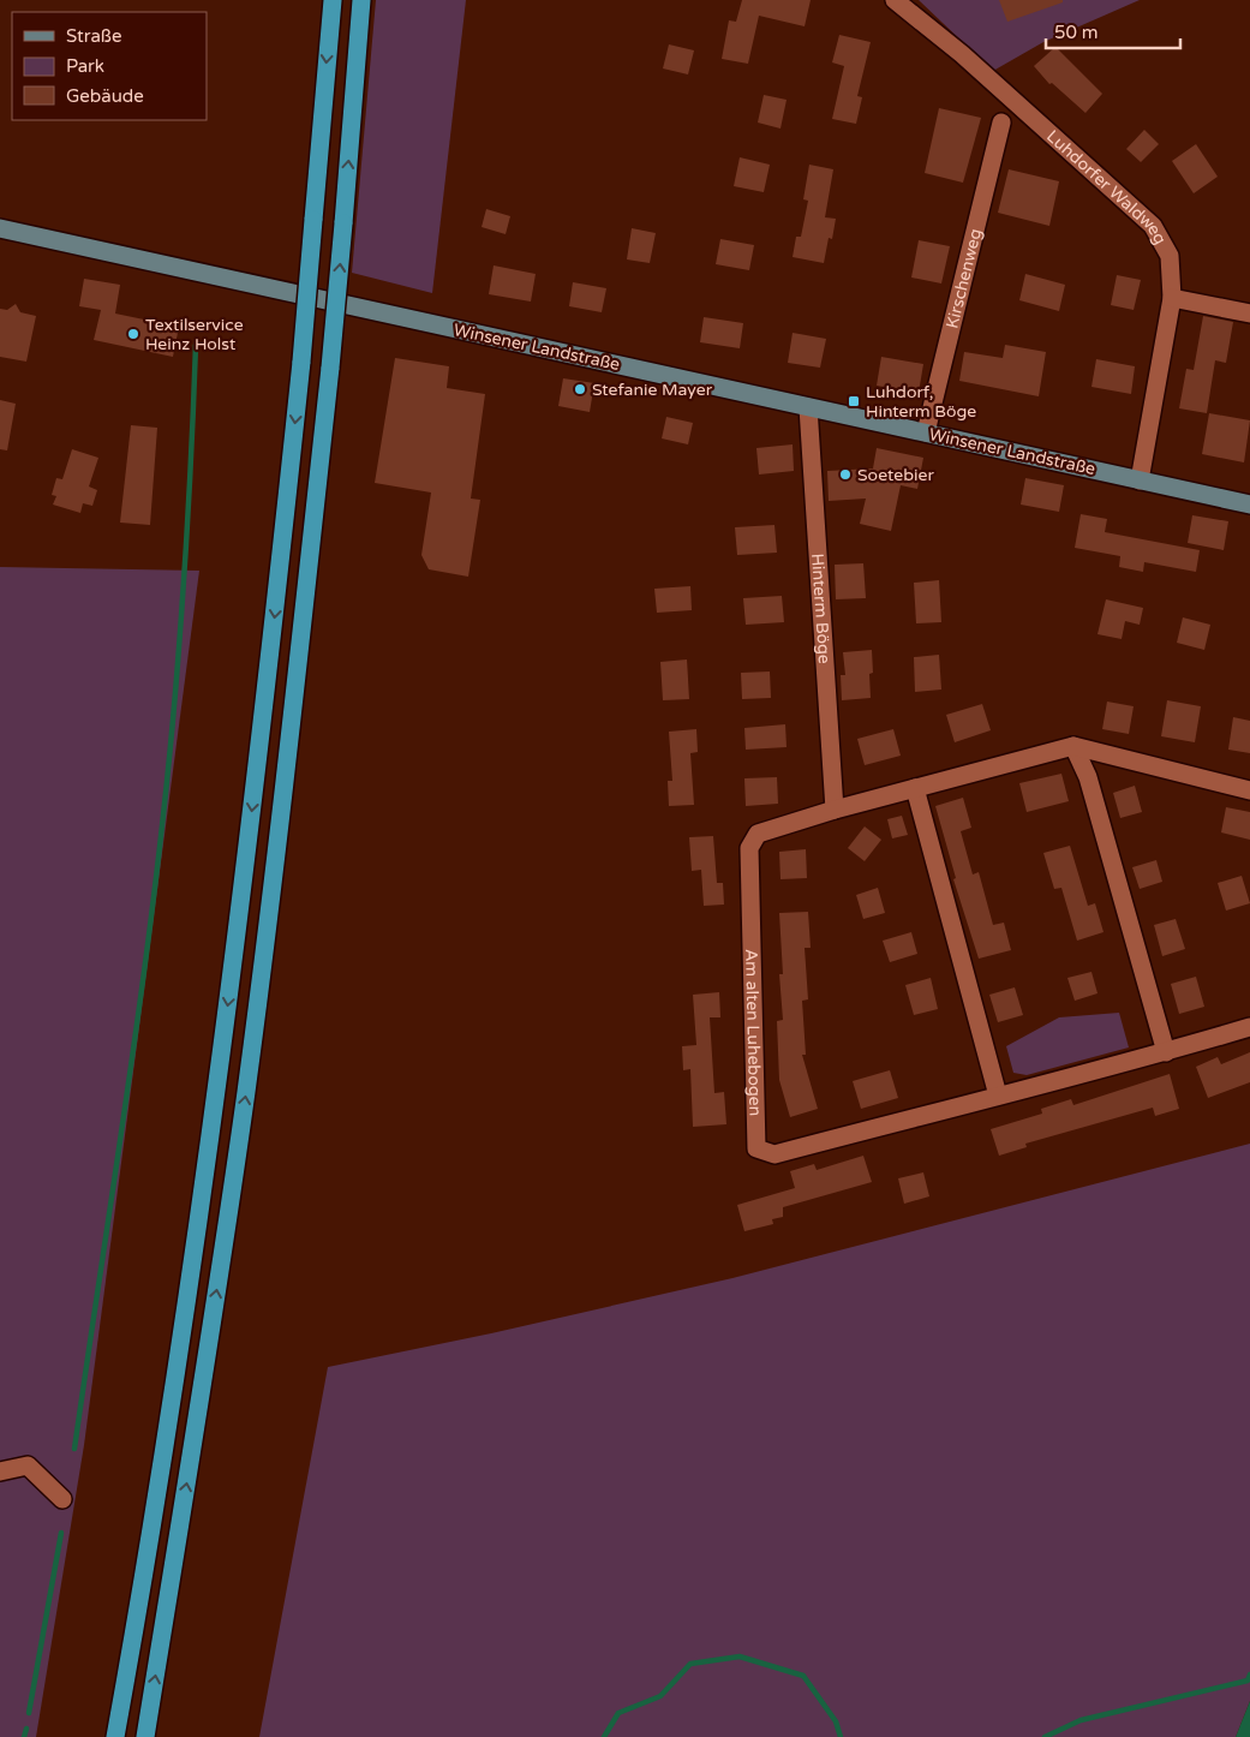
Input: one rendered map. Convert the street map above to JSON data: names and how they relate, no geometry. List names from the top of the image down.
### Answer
{
  "streets": {
    "main road": ["Winsener Landstraße"],
    "street": [
      "Luhdorfer Waldweg",
      "Kirschenweg",
      "Hinterm Böge",
      "Am alten Luhebogen"
    ]
  },
  "crossings": [
    ["Luhdorfer Waldweg", "Winsener Landstraße"],
    ["Kirschenweg", "Winsener Landstraße"],
    ["Winsener Landstraße", "Hinterm Böge"],
    ["Hinterm Böge", "Am alten Luhebogen"]
  ],
  "places": {
    "other": ["Textilservice Heinz Holst", "Stefanie Mayer", "Soetebier"],
    "transit": ["Luhdorf, Hinterm Böge"]
  },
  "legend": ["Straße", "Park", "Gebäude"],
  "scale_bar": "50 m"
}
